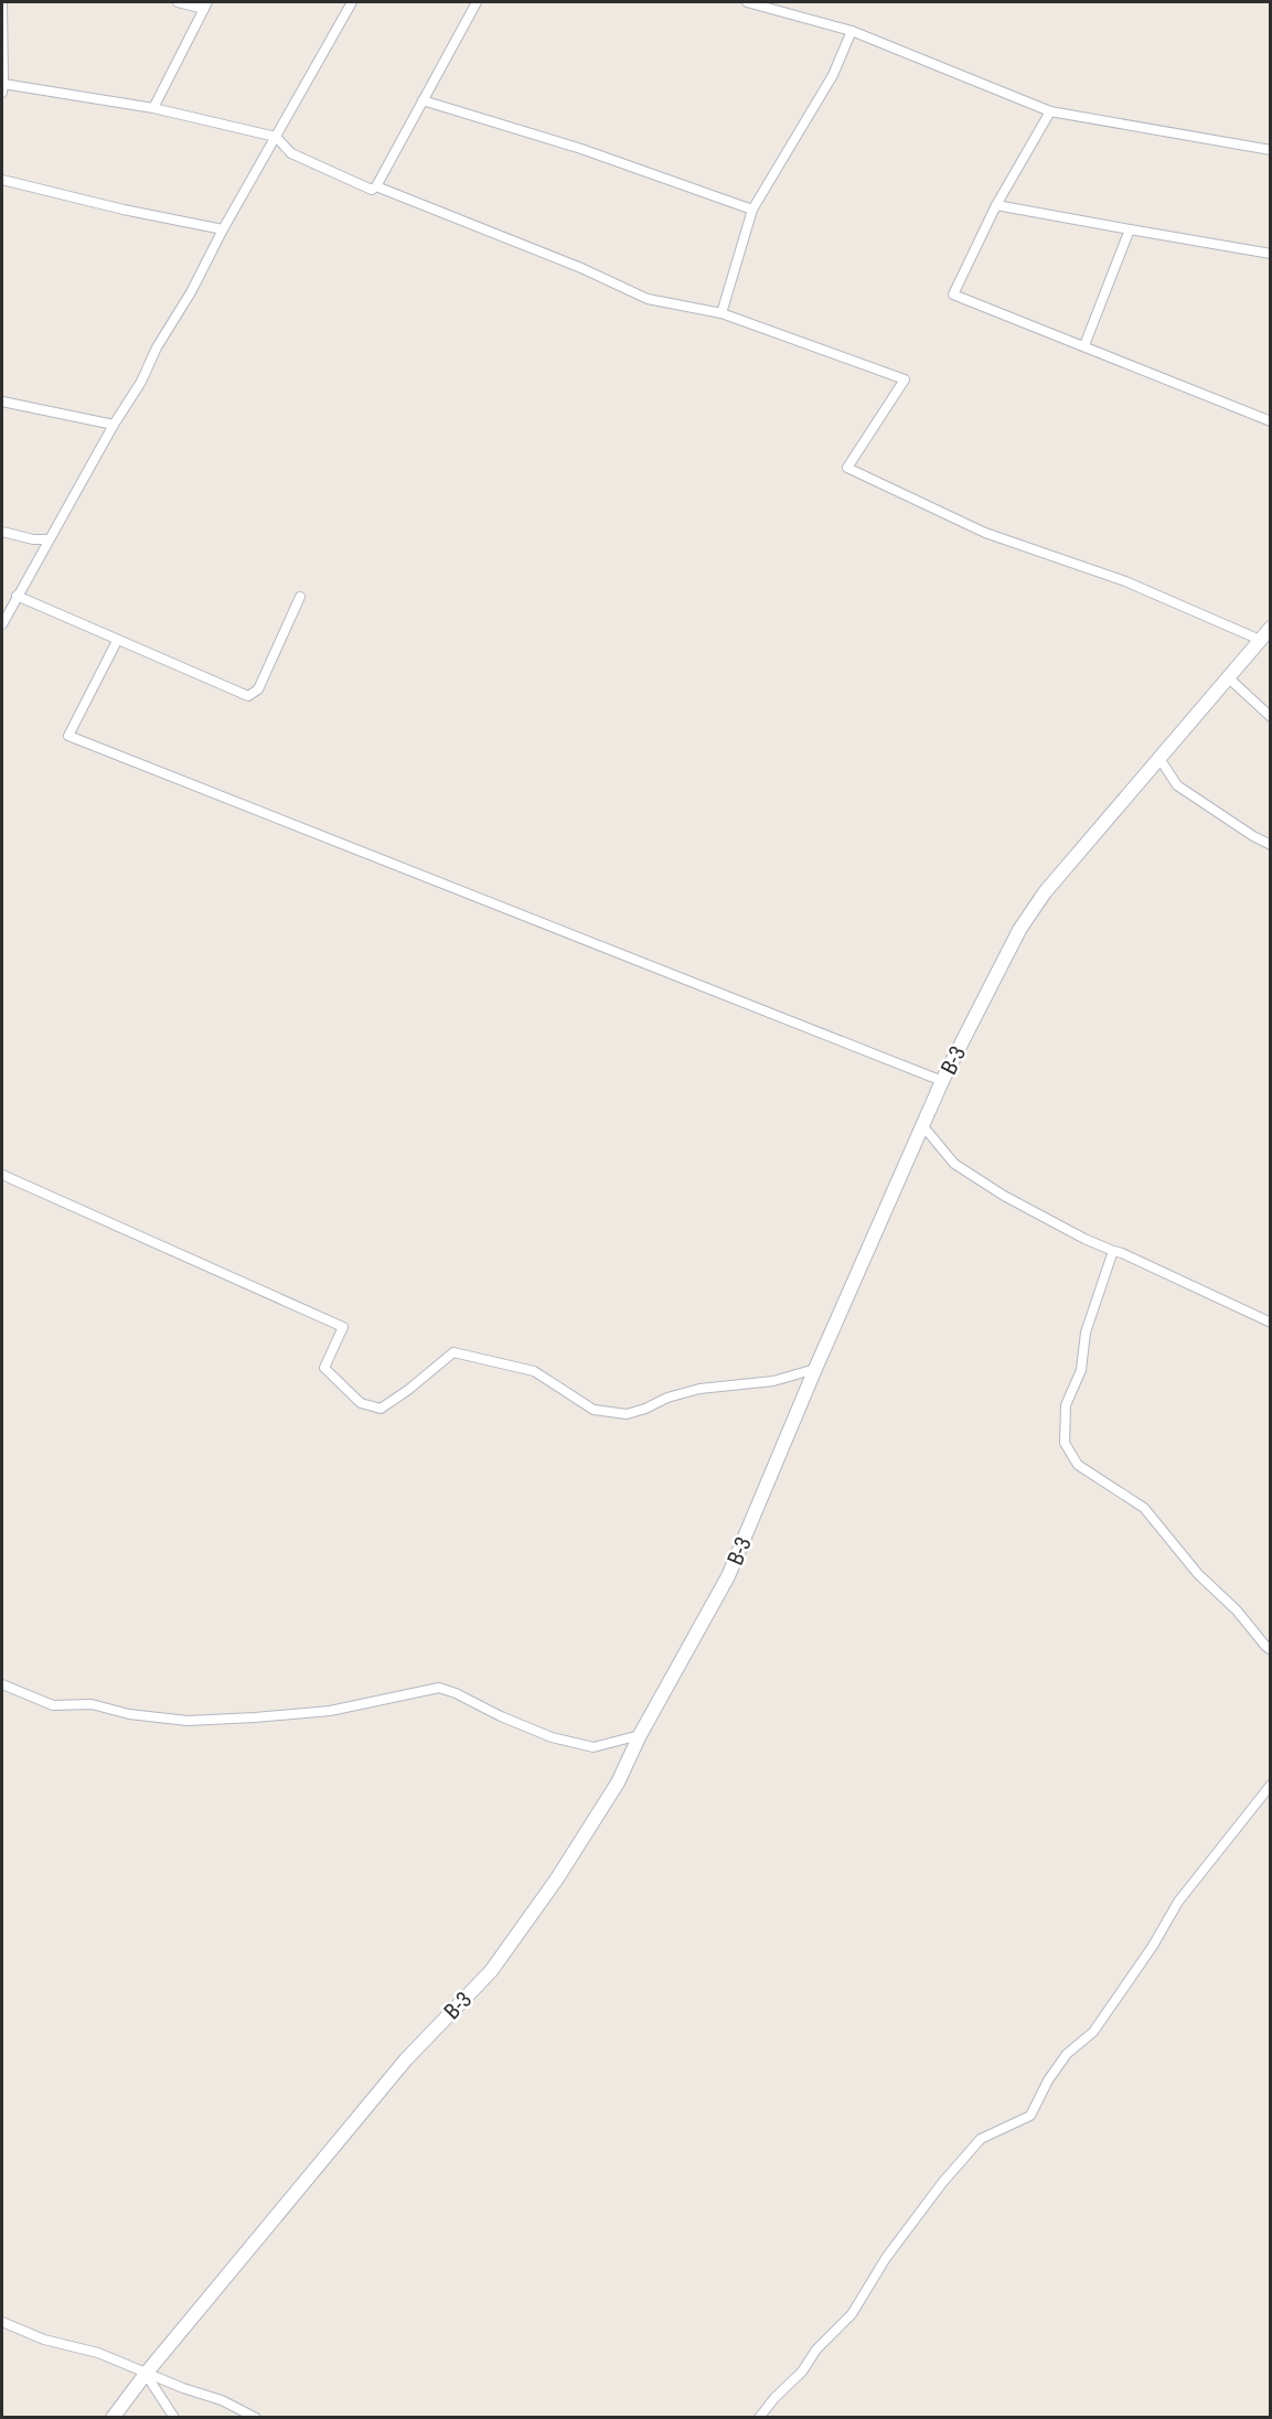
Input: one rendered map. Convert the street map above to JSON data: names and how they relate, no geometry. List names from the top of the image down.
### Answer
{
  "streets": {
    "main road": ["B-3"]
  }
}
